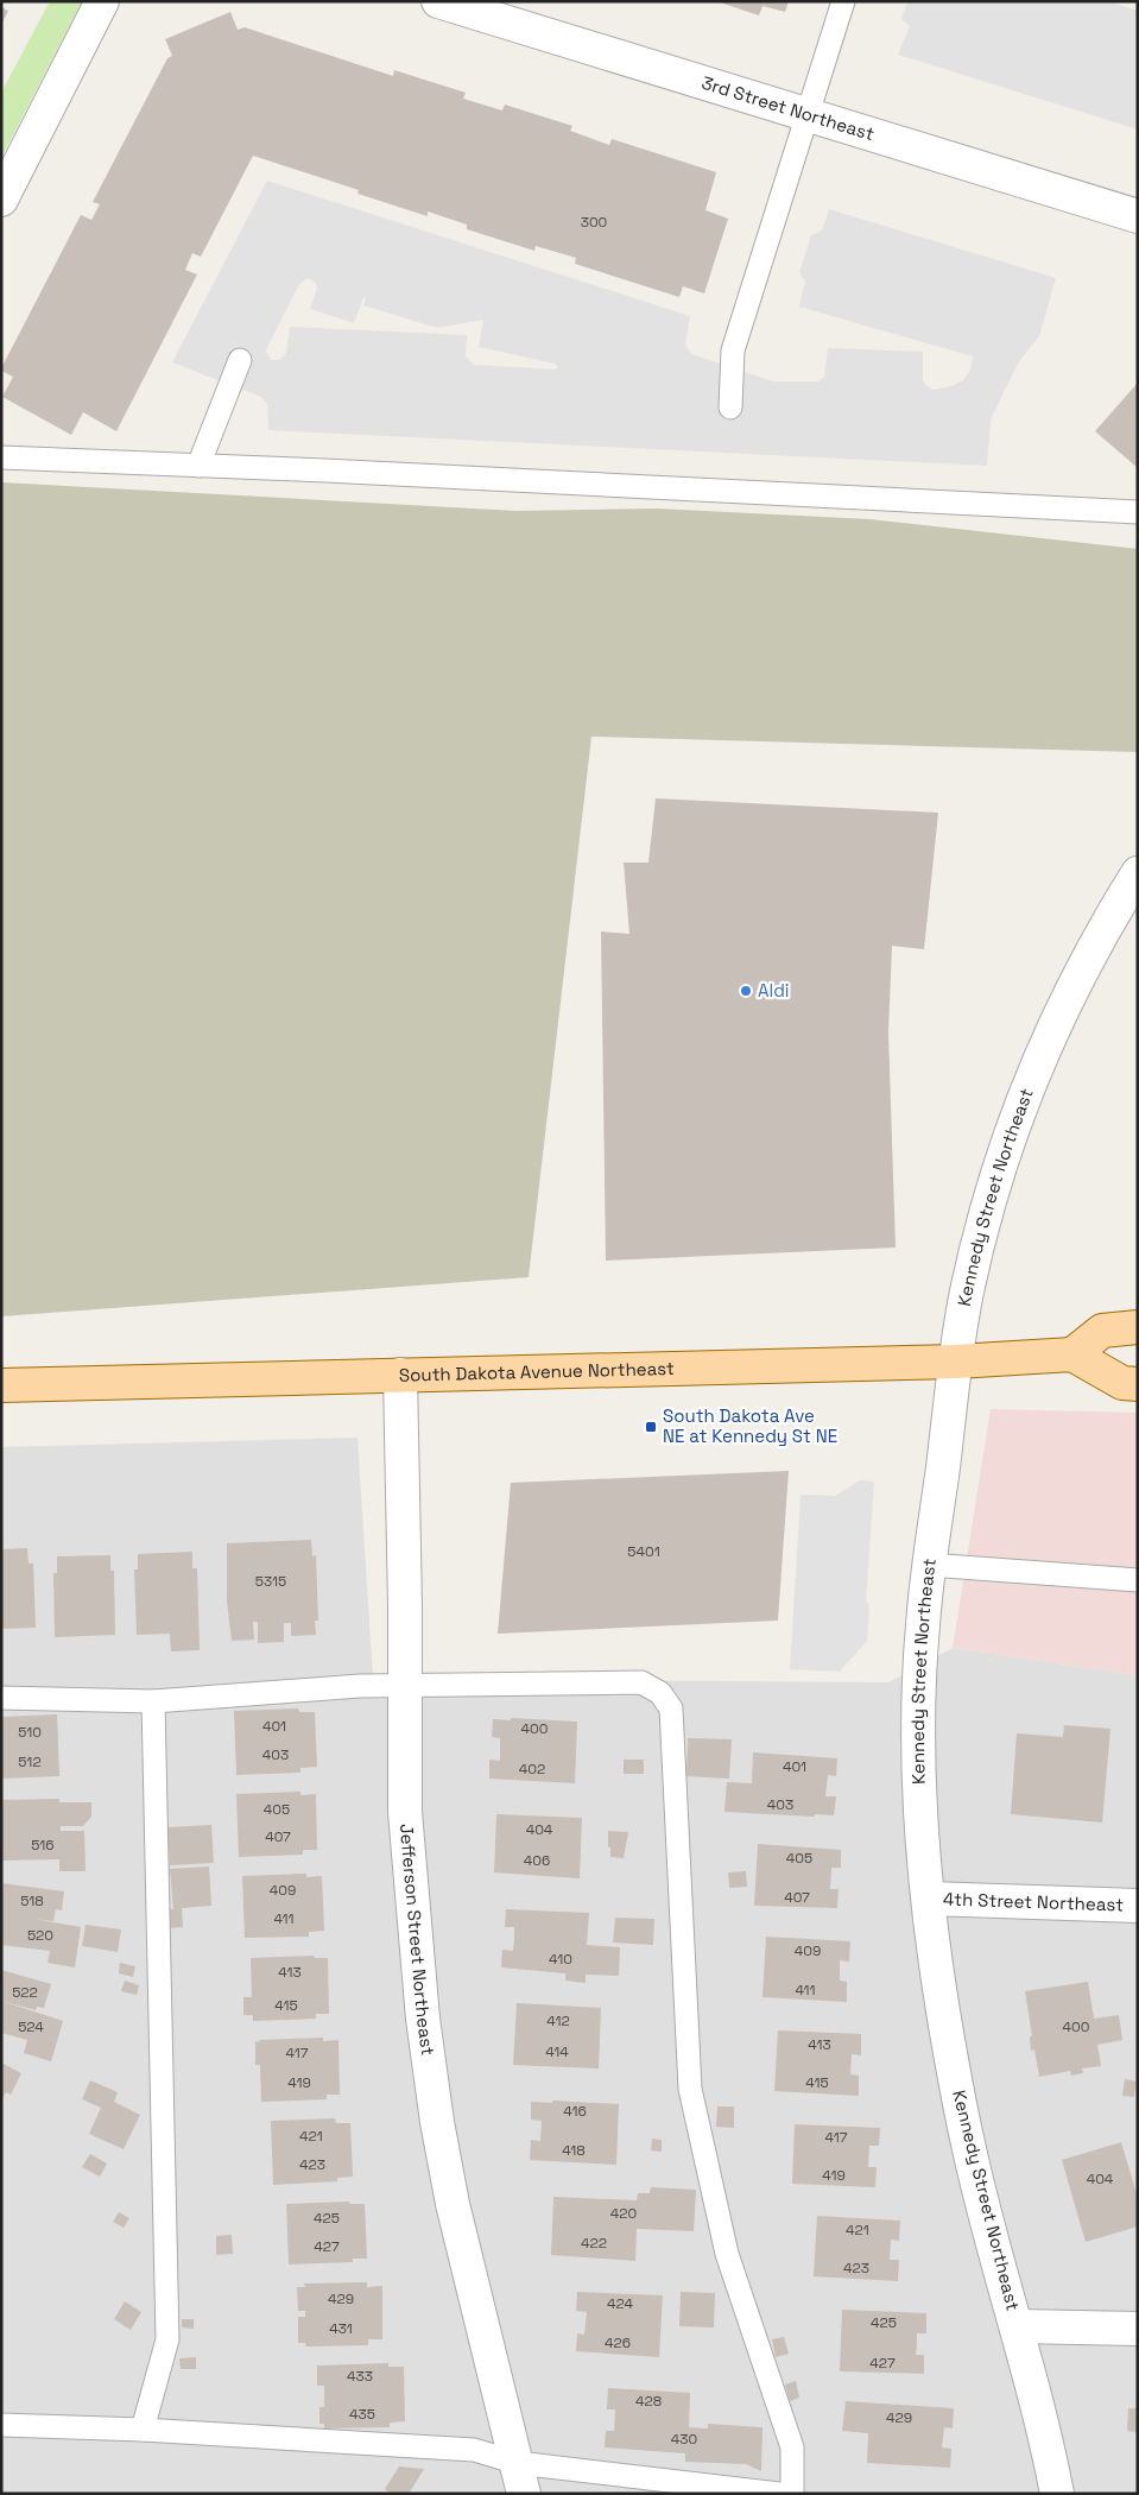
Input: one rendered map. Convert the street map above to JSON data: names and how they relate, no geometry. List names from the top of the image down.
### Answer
{
  "streets": {
    "main road": ["South Dakota Avenue Northeast"],
    "street": [
      "3rd Street Northeast",
      "Kennedy Street Northeast",
      "4th Street Northeast",
      "Jefferson Street Northeast"
    ]
  },
  "crossings": [
    ["Kennedy Street Northeast", "South Dakota Avenue Northeast"],
    ["Kennedy Street Northeast", "4th Street Northeast"],
    ["South Dakota Avenue Northeast", "Jefferson Street Northeast"]
  ],
  "places": {
    "other": ["Aldi"],
    "transit": ["South Dakota Ave NE at Kennedy St NE"]
  },
  "house_numbers": [
    "300",
    "5401",
    "5315",
    "401",
    "400",
    "510",
    "403",
    "512",
    "401",
    "402",
    "403",
    "405",
    "404",
    "407",
    "516",
    "405",
    "406",
    "409",
    "407",
    "518",
    "411",
    "520",
    "409",
    "410",
    "413",
    "411",
    "522",
    "415",
    "412",
    "524",
    "400",
    "413",
    "414",
    "417",
    "419",
    "415",
    "416",
    "421",
    "417",
    "418",
    "423",
    "419",
    "404",
    "420",
    "425",
    "421",
    "422",
    "427",
    "423",
    "429",
    "424",
    "425",
    "431",
    "426",
    "427",
    "433",
    "428",
    "435",
    "429",
    "430"
  ]
}
